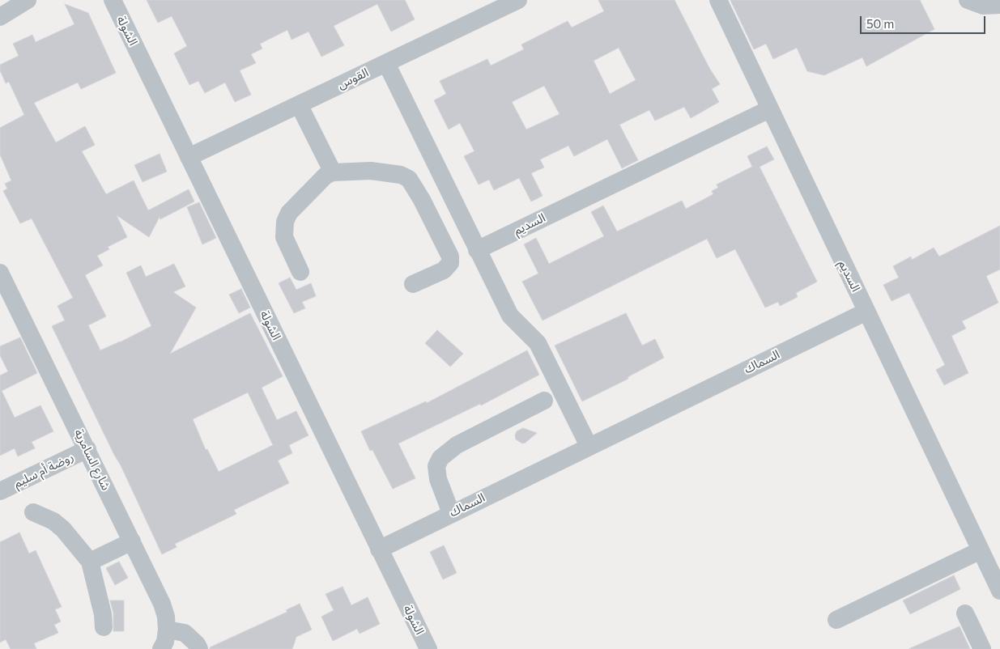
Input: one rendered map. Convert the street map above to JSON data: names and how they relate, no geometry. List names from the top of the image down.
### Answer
{
  "streets": {
    "street": [
      "الشولة",
      "القوس",
      "السديم",
      "السماك",
      "شارع السامرية",
      "روضة أم سليم"
    ]
  },
  "crossings": [
    ["الشولة", "القوس"],
    ["الشولة", "السماك"],
    ["السديم", "السماك"],
    ["شارع السامرية", "روضة أم سليم"]
  ],
  "scale_bar": "50 m"
}
